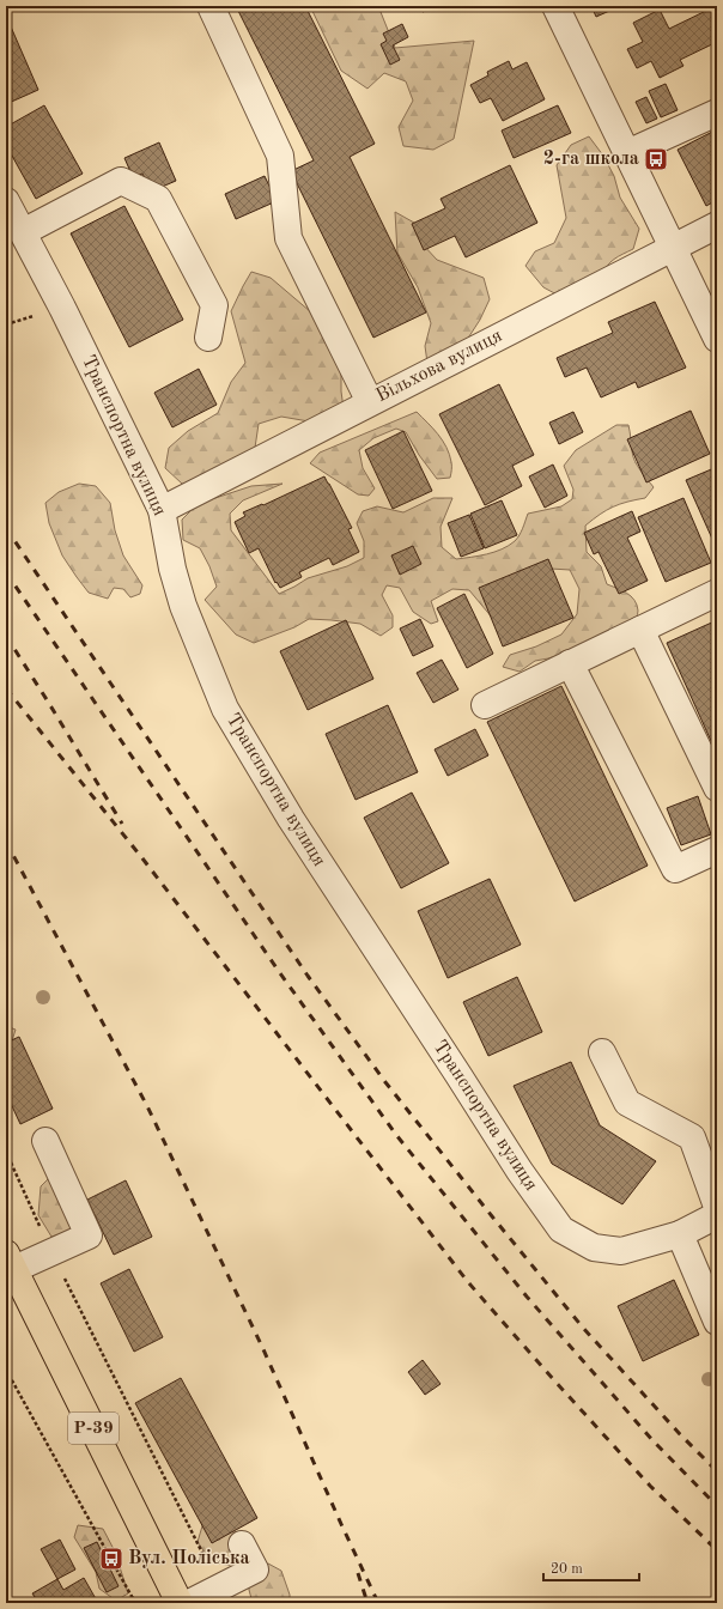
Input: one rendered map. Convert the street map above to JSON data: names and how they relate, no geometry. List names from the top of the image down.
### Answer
{
  "streets": {
    "main road": ["Р-39"],
    "street": ["Вільхова вулиця", "Транспортна вулиця"]
  },
  "crossings": [
    ["Вільхова вулиця", "Транспортна вулиця"]
  ],
  "places": {
    "bus stop": ["2-га школа", "Вул. Поліська"]
  },
  "scale_bar": "20 m"
}
